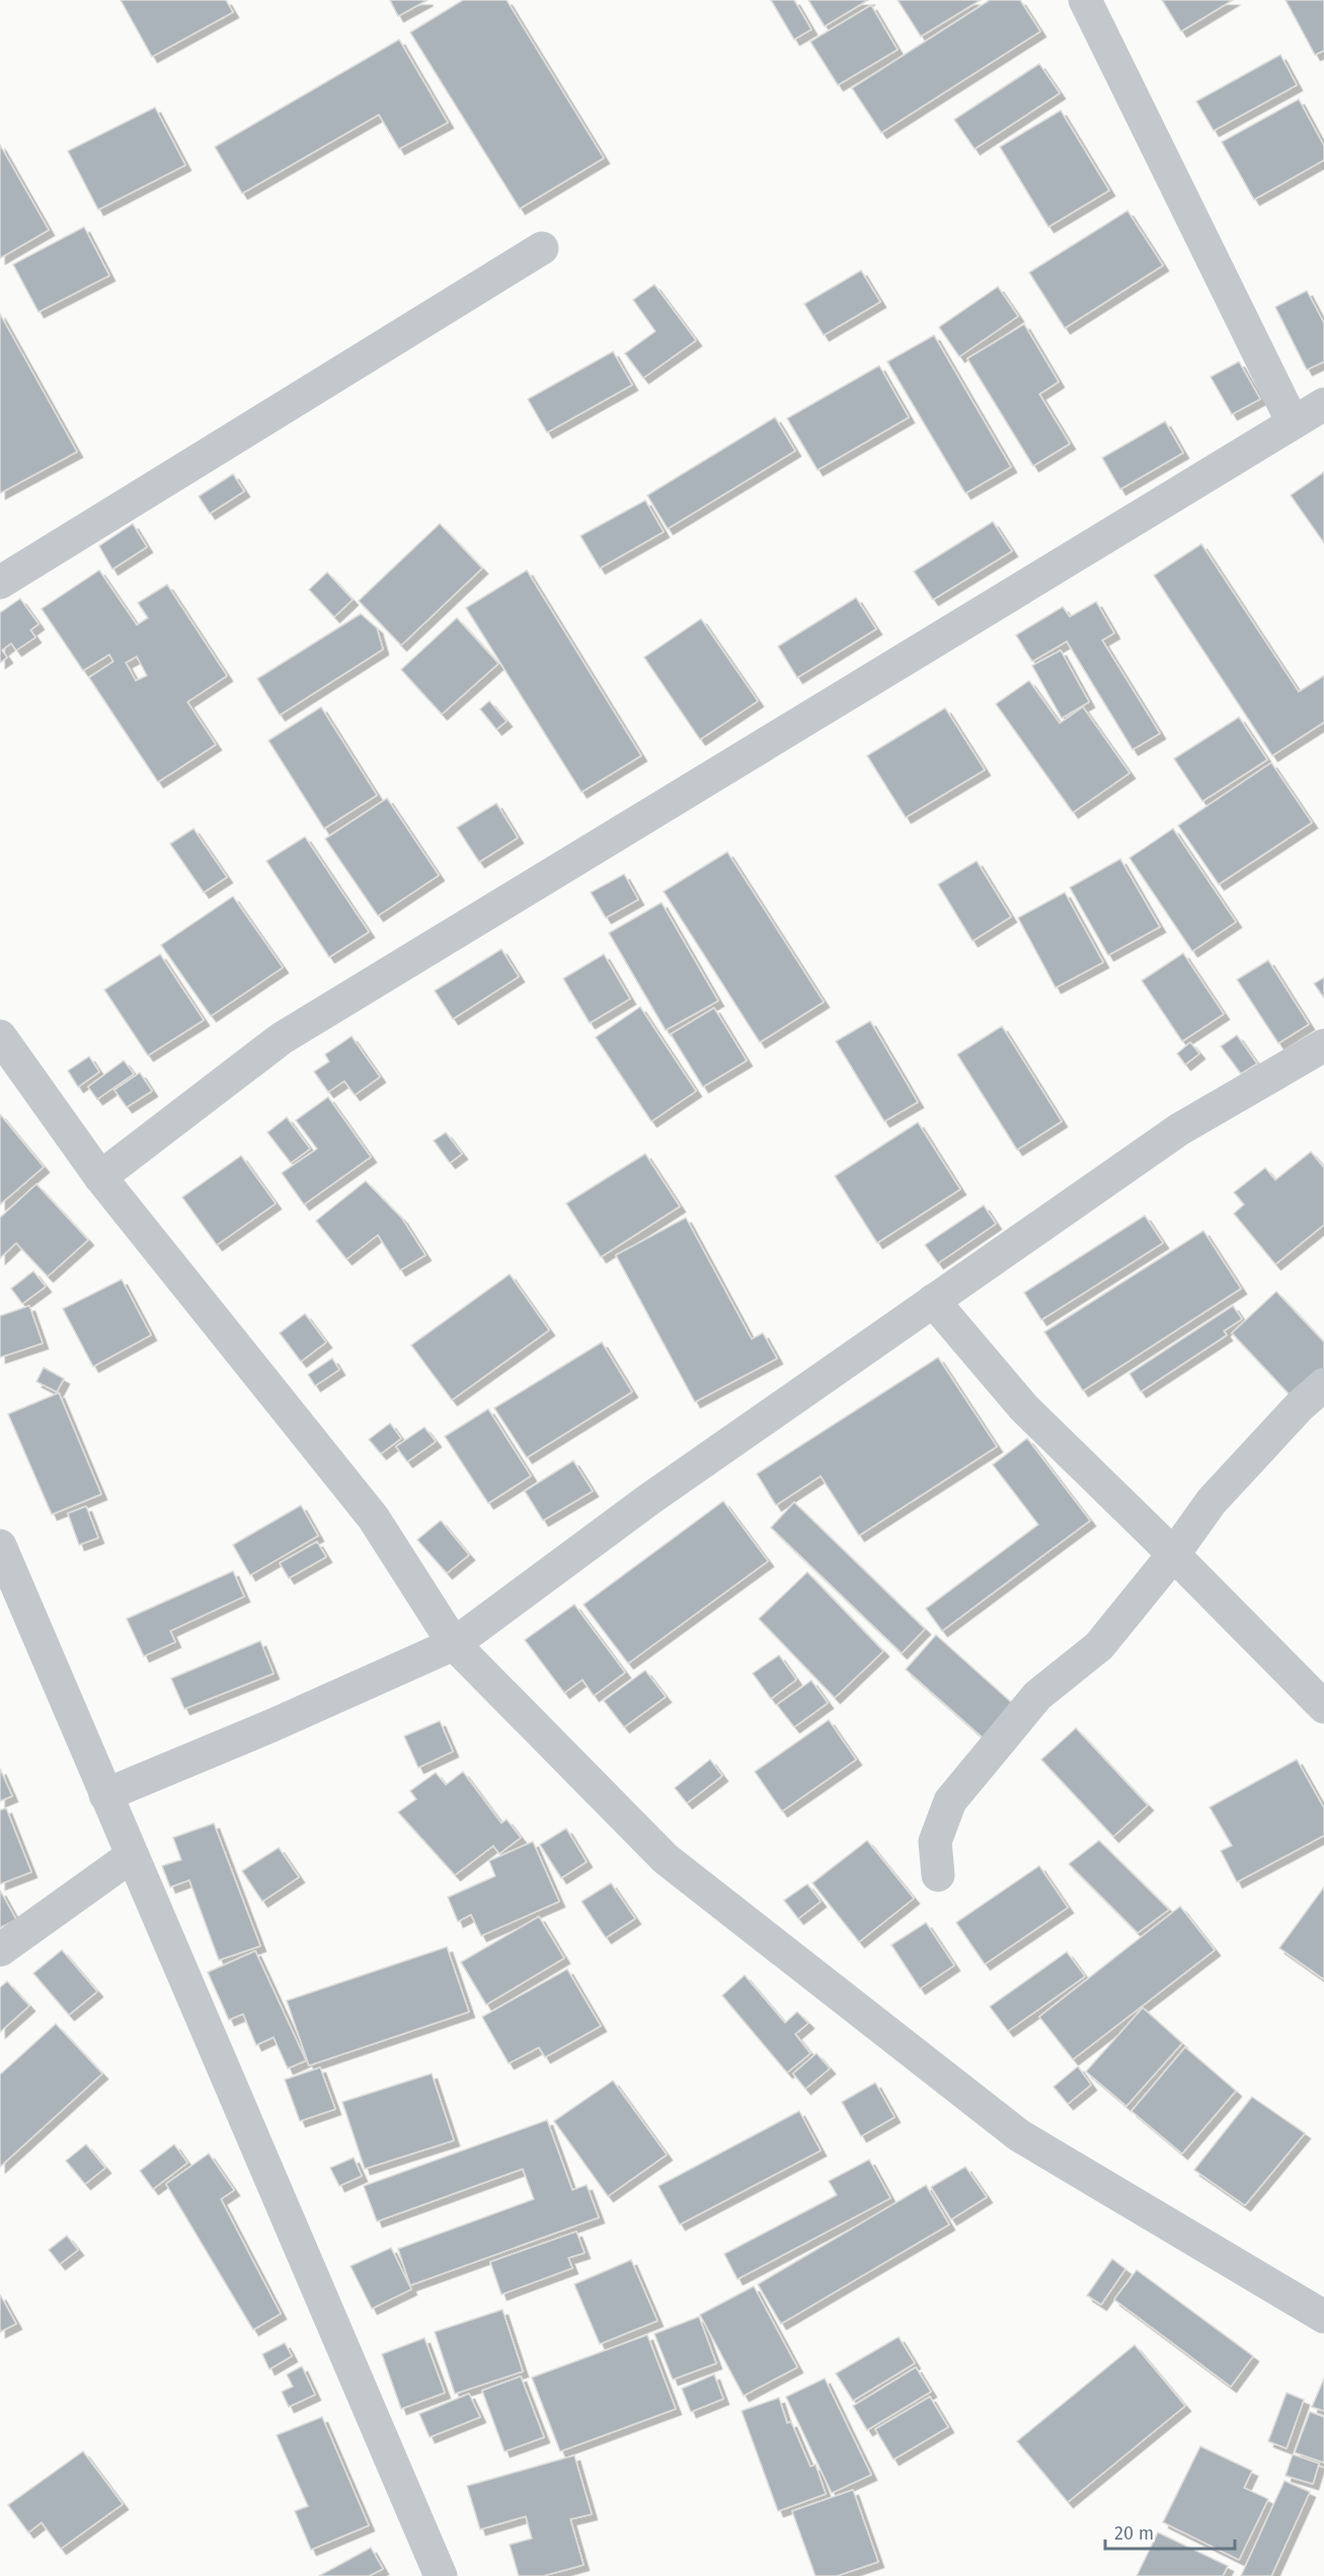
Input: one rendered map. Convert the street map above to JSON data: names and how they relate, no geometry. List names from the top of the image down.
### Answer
{
  "scale_bar": "20 m"
}
